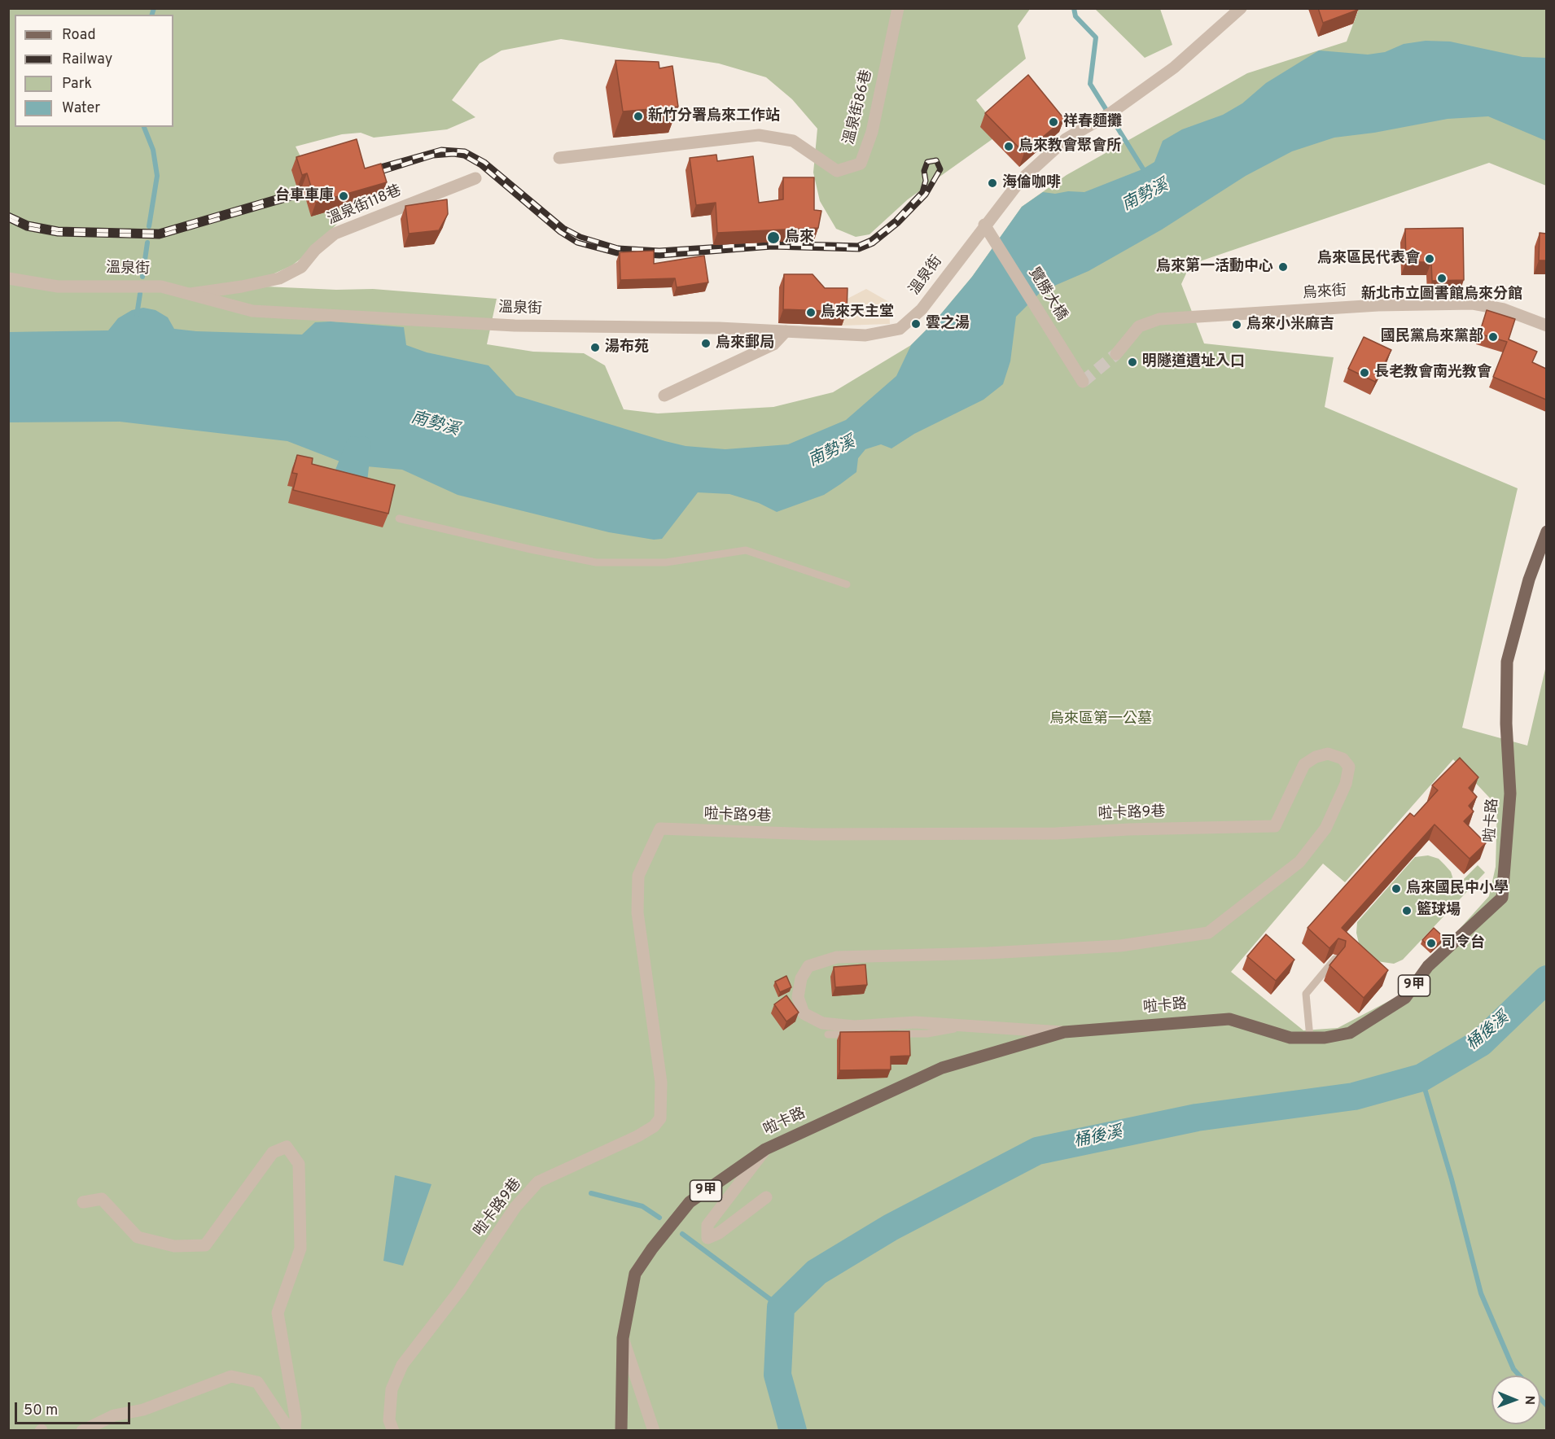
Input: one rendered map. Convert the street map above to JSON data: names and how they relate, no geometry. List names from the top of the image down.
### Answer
{
  "streets": {
    "main road": ["啦卡路", "9甲"],
    "street": [
      "溫泉街86巷",
      "溫泉街118巷",
      "溫泉街",
      "烏來街",
      "覽勝大橋",
      "啦卡路9巷"
    ]
  },
  "crossings": [
    ["溫泉街118巷", "溫泉街"],
    ["溫泉街", "覽勝大橋"],
    ["啦卡路9巷", "啦卡路"]
  ],
  "water": ["南勢溪", "桶後溪"],
  "parks": ["烏來區第一公墓"],
  "places": [
    "新竹分署烏來工作站",
    "祥春麵攤",
    "烏來教會聚會所",
    "海倫咖啡",
    "台車車庫",
    "烏來",
    "烏來區民代表會",
    "烏來第一活動中心",
    "新北市立圖書館烏來分館",
    "烏來天主堂",
    "雲之湯",
    "烏來小米麻吉",
    "國民黨烏來黨部",
    "烏來郵局",
    "湯布苑",
    "明隧道遺址入口",
    "長老教會南光教會",
    "烏來國民中小學",
    "籃球場",
    "司令台"
  ],
  "legend": [
    "Road",
    "Railway",
    "Park",
    "Water"
  ],
  "scale_bar": "50 m",
  "north": "right"
}
